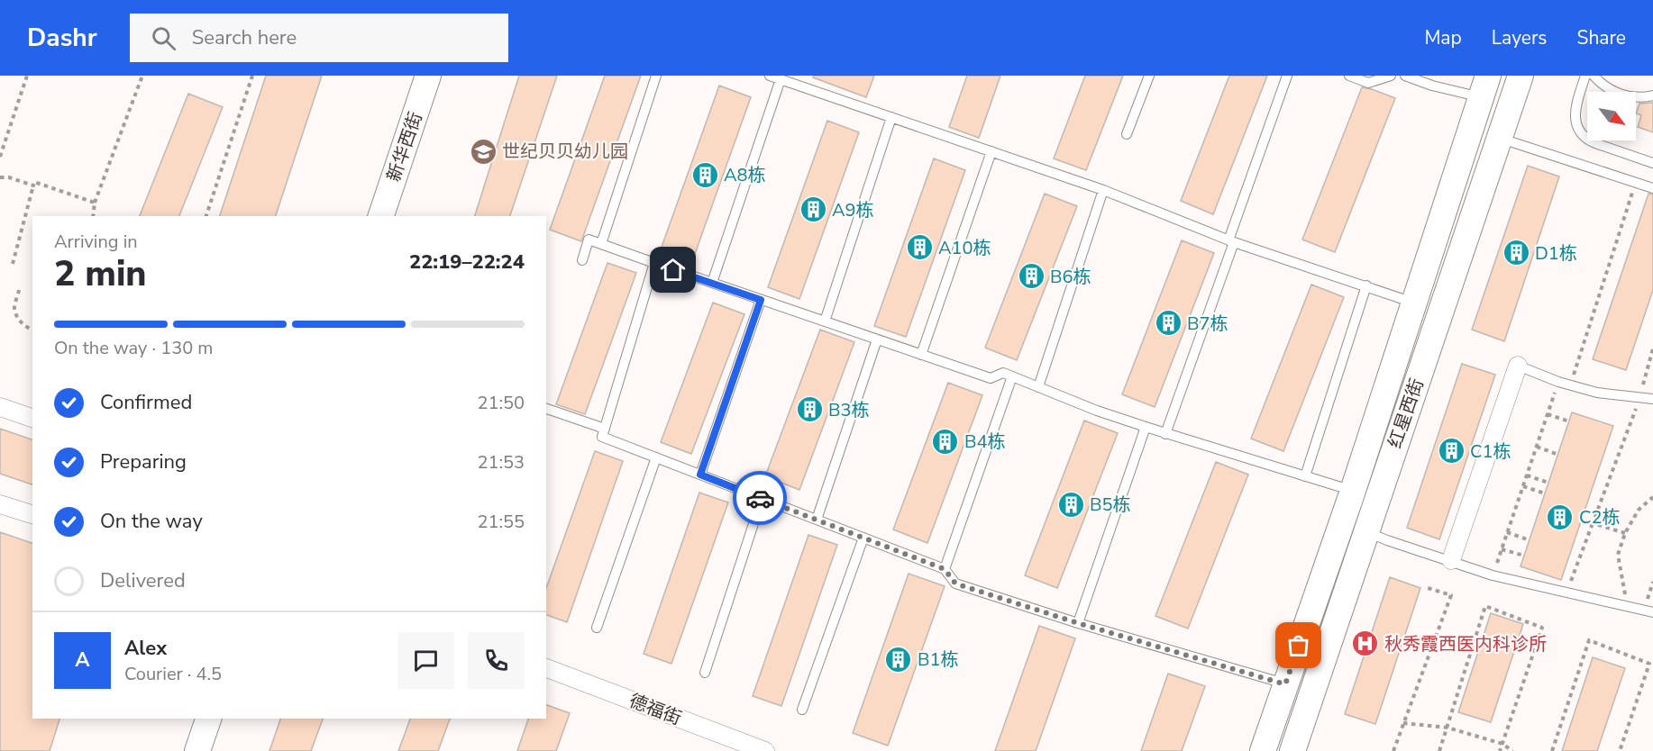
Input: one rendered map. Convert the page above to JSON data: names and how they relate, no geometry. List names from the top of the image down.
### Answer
{
  "streets": {
    "main road": ["新华西街", "红星西街"],
    "street": ["德福街"]
  },
  "places": {
    "school or university": ["世纪贝贝幼儿园"],
    "building": [
      "A8栋",
      "A9栋",
      "A10栋",
      "D1栋",
      "B6栋",
      "B7栋",
      "B3栋",
      "B4栋",
      "C1栋",
      "B5栋",
      "C2栋",
      "B1栋"
    ],
    "hospital": ["秋秀霞西医内科诊所"]
  },
  "north": "bottom right",
  "page": {
    "header": "Dashr",
    "search": "Search here",
    "nav": ["Map", "Layers", "Share"],
    "heading": ["2 min", "Arriving in", "22:19–22:24"],
    "panel": ["Alex", "Courier · 4.5"],
    "bar": "On the way · 130 m",
    "list": [
      ["Confirmed", "21:50"],
      ["Preparing", "21:53"],
      ["On the way", "21:55"],
      "Delivered"
    ],
    "round": "A"
  }
}
